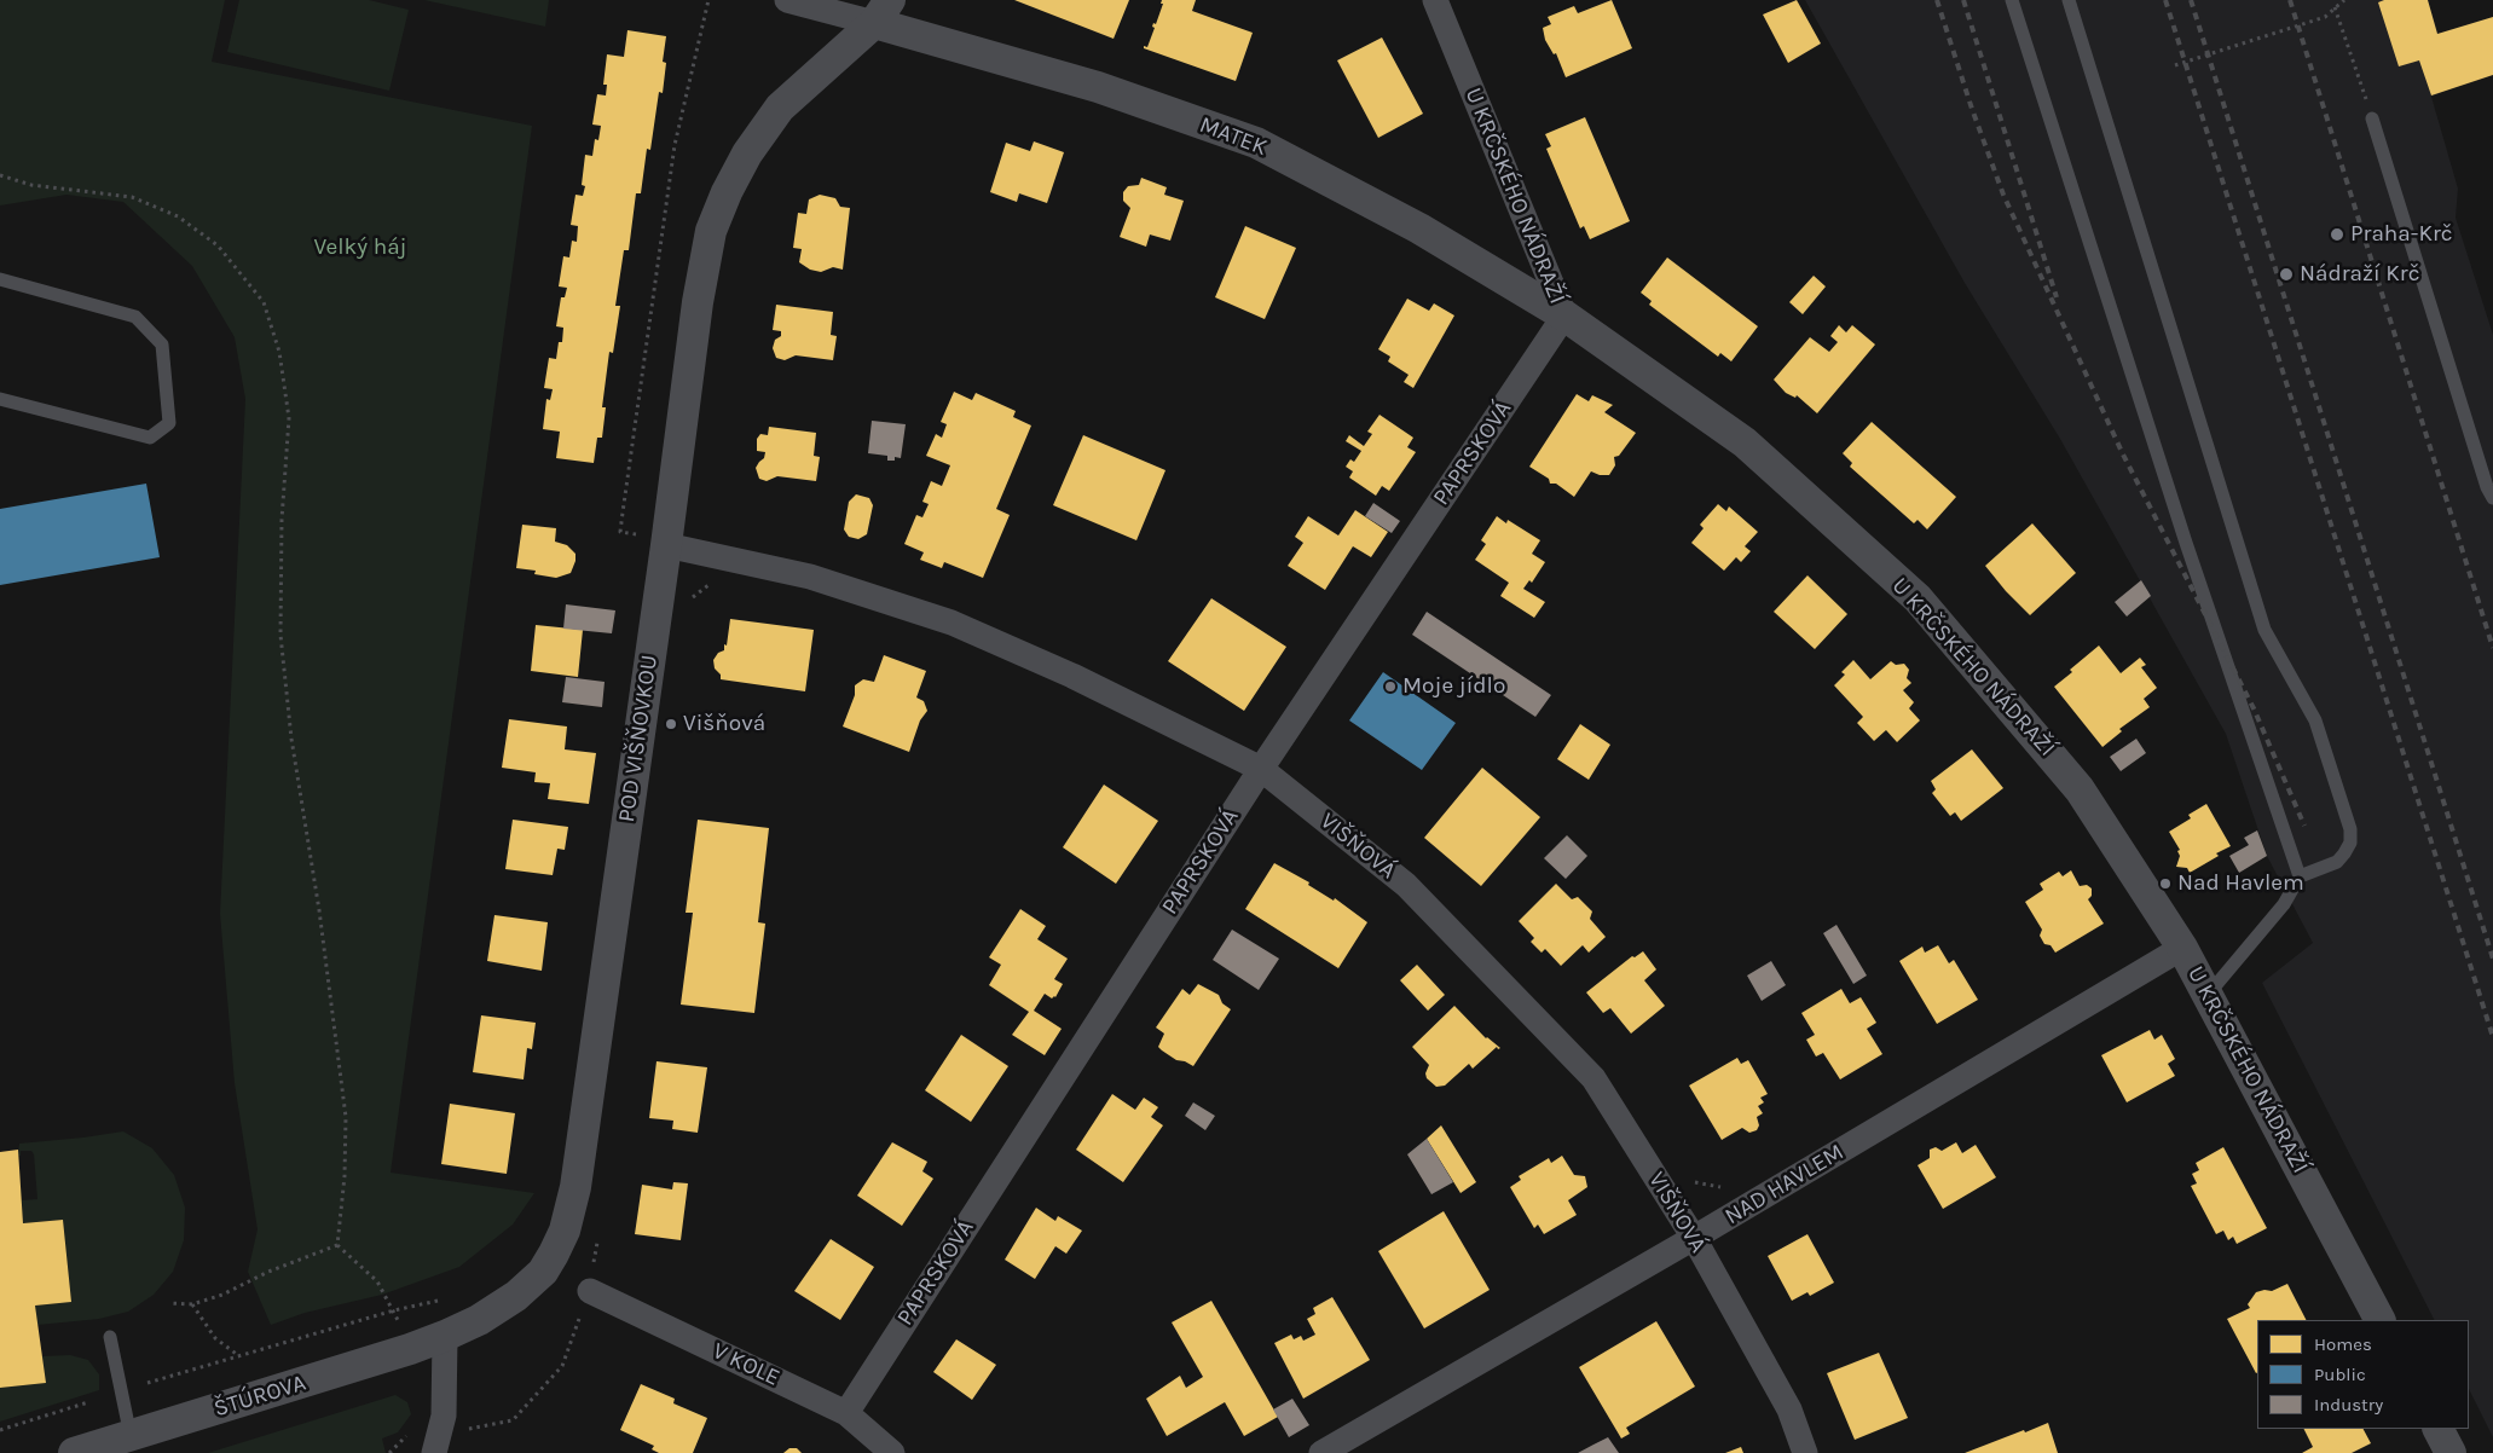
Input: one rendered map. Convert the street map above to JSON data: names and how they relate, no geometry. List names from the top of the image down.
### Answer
{
  "streets": {
    "street": [
      "MATEK",
      "U KRČSKÉHO NÁDRAŽÍ",
      "PAPRSKOVÁ",
      "POD VIŠŇOVKOU",
      "VIŠŇOVÁ",
      "NAD HAVLEM",
      "V KOLE",
      "ŠTÚROVA"
    ]
  },
  "crossings": [
    ["MATEK", "U KRČSKÉHO NÁDRAŽÍ"],
    ["MATEK", "PAPRSKOVÁ"],
    ["MATEK", "POD VIŠŇOVKOU"],
    ["U KRČSKÉHO NÁDRAŽÍ", "PAPRSKOVÁ"],
    ["U KRČSKÉHO NÁDRAŽÍ", "NAD HAVLEM"],
    ["PAPRSKOVÁ", "VIŠŇOVÁ"],
    ["PAPRSKOVÁ", "V KOLE"],
    ["POD VIŠŇOVKOU", "VIŠŇOVÁ"],
    ["POD VIŠŇOVKOU", "ŠTÚROVA"],
    ["VIŠŇOVÁ", "NAD HAVLEM"]
  ],
  "parks": ["Velký háj"],
  "places": [
    "Praha-Krč",
    "Nádraží Krč",
    "Moje jídlo",
    "Višňová",
    "Nad Havlem"
  ],
  "legend": ["Homes", "Public", "Industry"]
}
